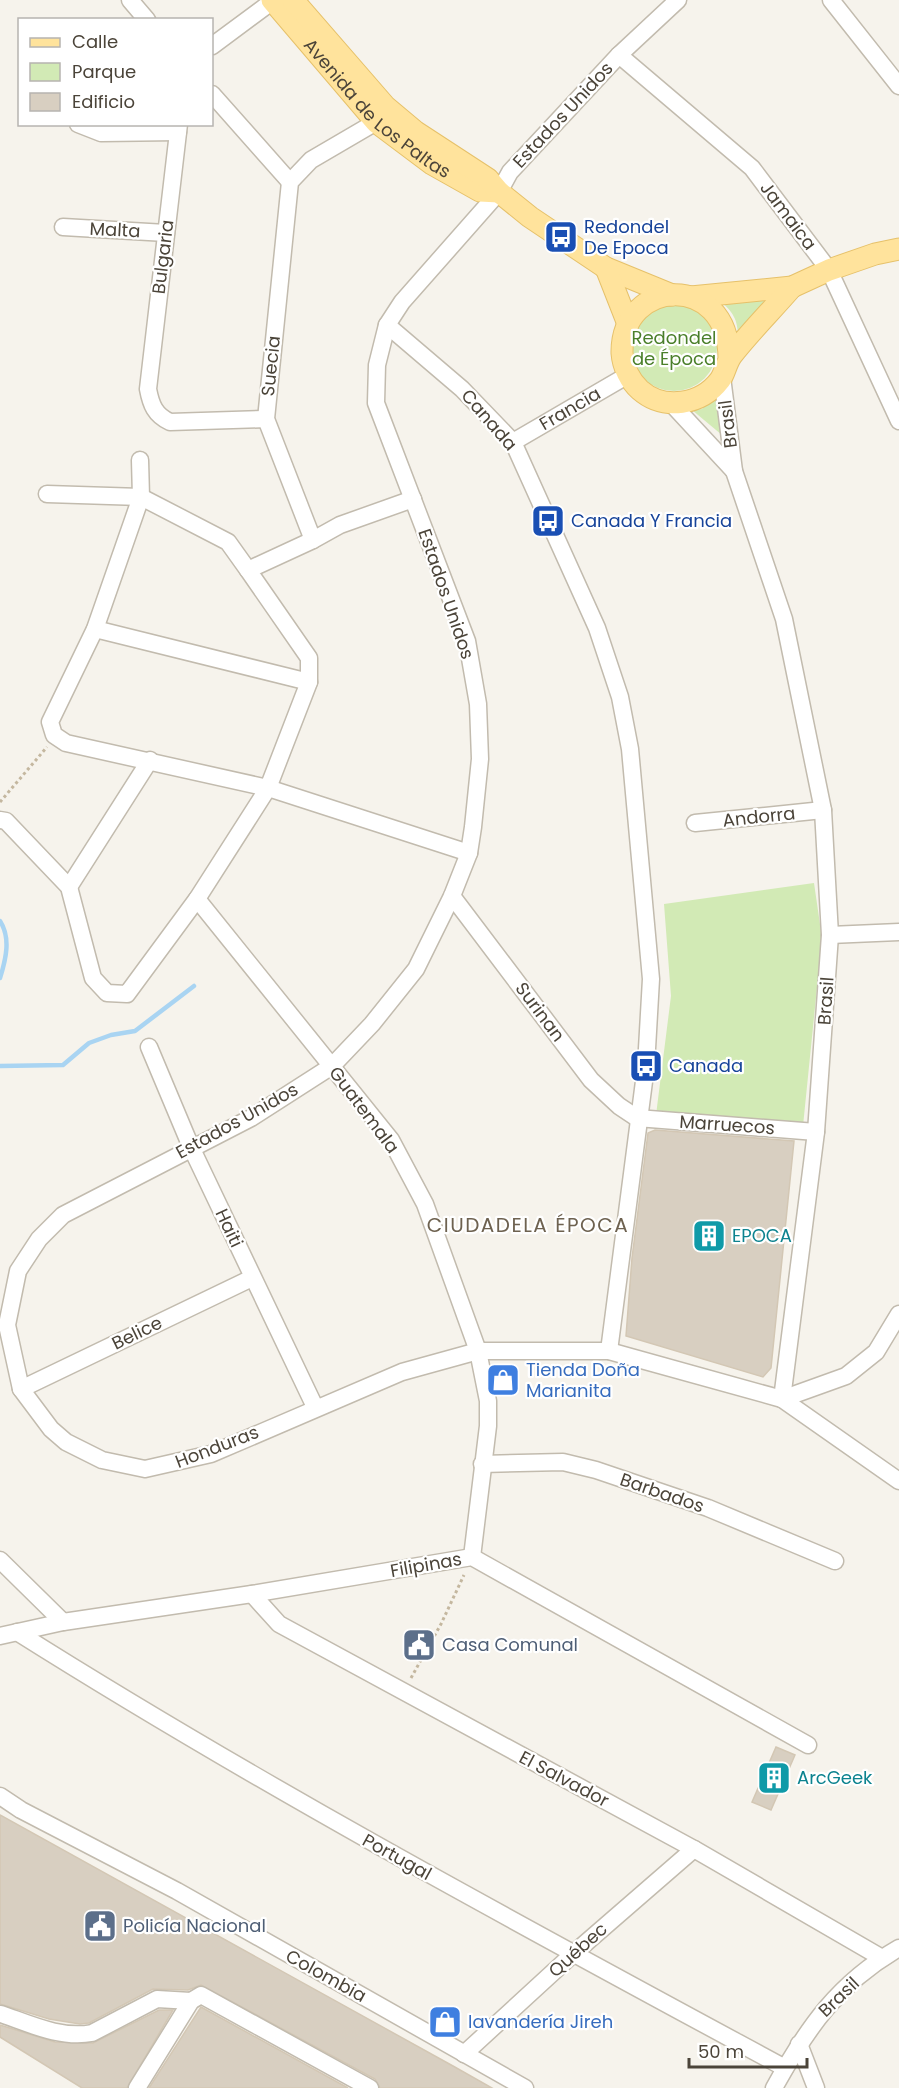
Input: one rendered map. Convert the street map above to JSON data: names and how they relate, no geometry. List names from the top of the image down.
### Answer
{
  "streets": {
    "main road": ["Avenida de Los Paltas"],
    "street": [
      "Estados Unidos",
      "Jamaica",
      "Malta",
      "Bulgaria",
      "Suecia",
      "Francia",
      "Canada",
      "Brasil",
      "Andorra",
      "Surinan",
      "Guatemala",
      "Marruecos",
      "Haiti",
      "Belice",
      "Honduras",
      "Barbados",
      "Filipinas",
      "El Salvador",
      "Portugal",
      "Québec",
      "Colombia"
    ]
  },
  "crossings": [
    ["Avenida de Los Paltas", "Estados Unidos"],
    ["Avenida de Los Paltas", "Francia"],
    ["Avenida de Los Paltas", "Brasil"],
    ["Estados Unidos", "Jamaica"],
    ["Estados Unidos", "Canada"],
    ["Estados Unidos", "Surinan"],
    ["Estados Unidos", "Guatemala"],
    ["Estados Unidos", "Haiti"],
    ["Estados Unidos", "Honduras"],
    ["Malta", "Bulgaria"],
    ["Bulgaria", "Suecia"],
    ["Francia", "Canada"],
    ["Francia", "Brasil"],
    ["Canada", "Surinan"],
    ["Canada", "Marruecos"],
    ["Canada", "Honduras"],
    ["Brasil", "Andorra"],
    ["Brasil", "Marruecos"],
    ["Brasil", "Honduras"],
    ["Brasil", "El Salvador"],
    ["Brasil", "Portugal"],
    ["Surinan", "Marruecos"],
    ["Guatemala", "Honduras"],
    ["Guatemala", "Barbados"],
    ["Guatemala", "Filipinas"],
    ["Haiti", "Belice"],
    ["Haiti", "Honduras"],
    ["Belice", "Honduras"],
    ["Filipinas", "El Salvador"],
    ["Filipinas", "Portugal"],
    ["El Salvador", "Québec"],
    ["Portugal", "Québec"],
    ["Québec", "Colombia"]
  ],
  "districts": ["CIUDADELA ÉPOCA"],
  "parks": ["Redondel de Época"],
  "places": {
    "bus stop": ["Redondel De Epoca", "Canada Y Francia", "Canada"],
    "building": ["EPOCA", "ArcGeek"],
    "shop": ["Tienda Doña Marianita", "lavandería Jireh"],
    "public building": ["Casa Comunal", "Policía Nacional"]
  },
  "legend": ["Calle", "Parque", "Edificio"],
  "scale_bar": "50 m"
}
